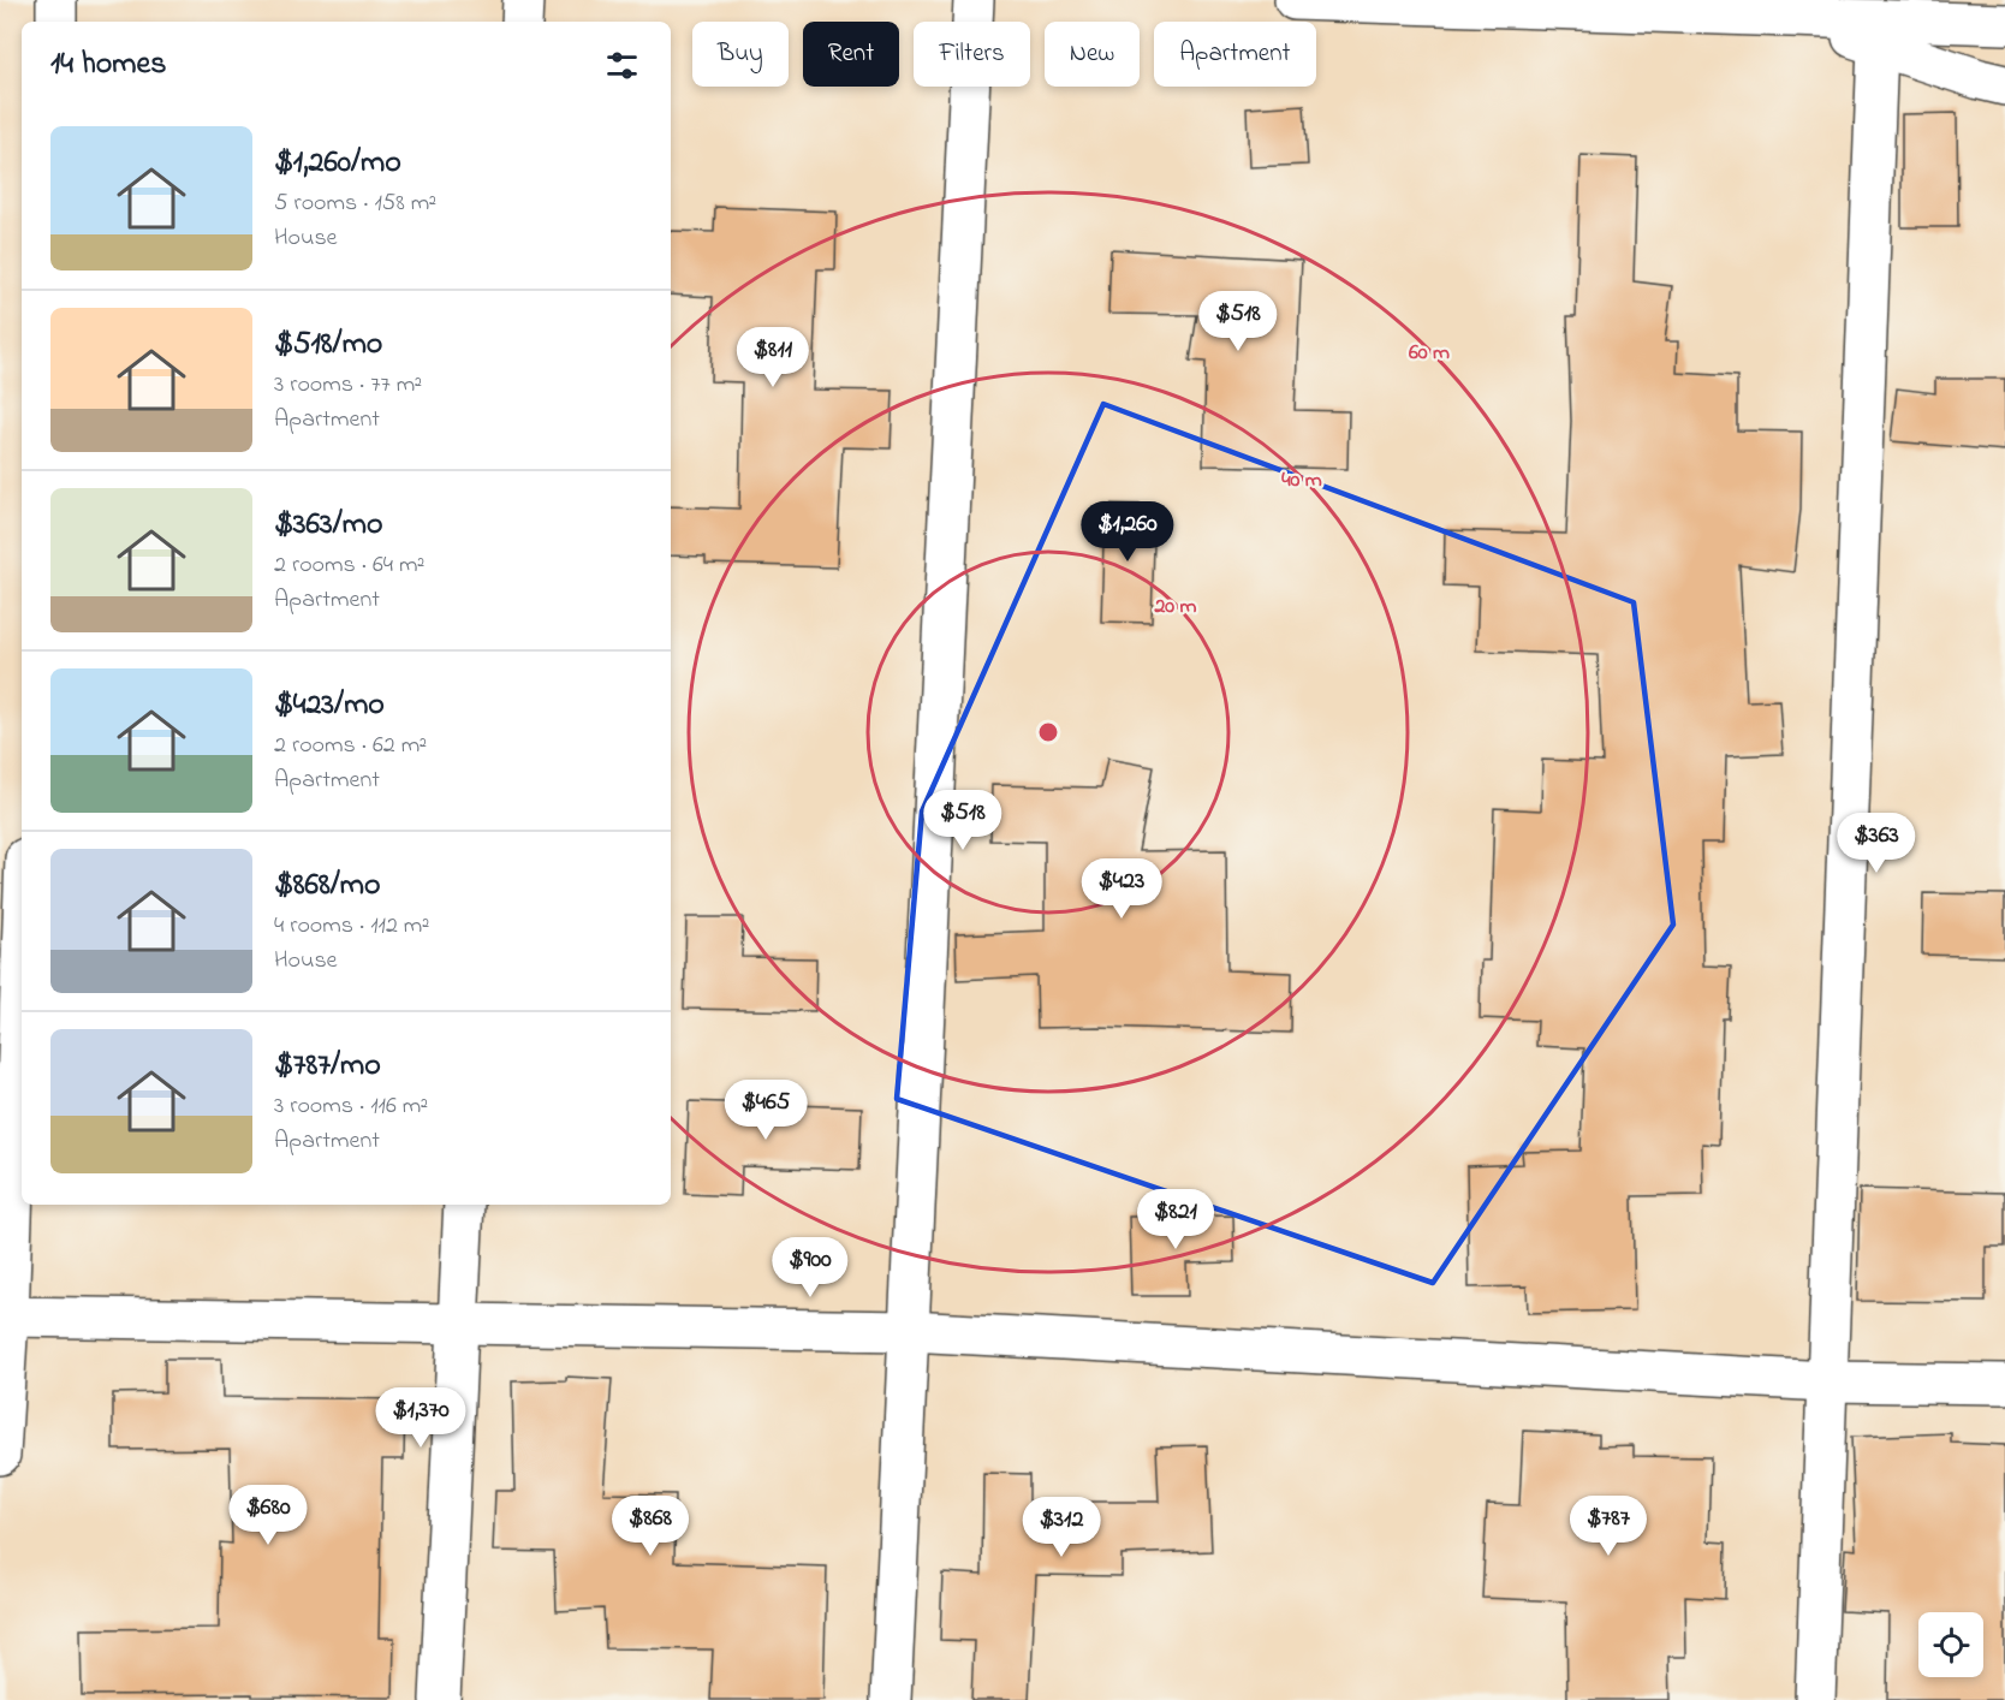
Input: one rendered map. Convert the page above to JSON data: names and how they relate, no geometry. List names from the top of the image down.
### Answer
{
  "page": {
    "chip": [
      "Buy",
      "Rent",
      "Filters",
      "New",
      "Apartment"
    ],
    "heading": "14 homes",
    "list": [
      {
        "name": "$1,260/mo",
        "note": "5 rooms · 158 m² · House"
      },
      {
        "name": "$518/mo",
        "note": "3 rooms · 77 m² · Apartment"
      },
      {
        "name": "$363/mo",
        "note": "2 rooms · 64 m² · Apartment"
      },
      {
        "name": "$423/mo",
        "note": "2 rooms · 62 m² · Apartment"
      },
      {
        "name": "$868/mo",
        "note": "4 rooms · 112 m² · House"
      },
      {
        "name": "$787/mo",
        "note": "3 rooms · 116 m² · Apartment"
      }
    ],
    "price": [
      "$518",
      "$811",
      "$1,260",
      "$518",
      "$363",
      "$423",
      "$465",
      "$821",
      "$900",
      "$1,370",
      "$680",
      "$868",
      "$787",
      "$312"
    ]
  },
  "rings": ["60 m", "40 m", "20 m"]
}
